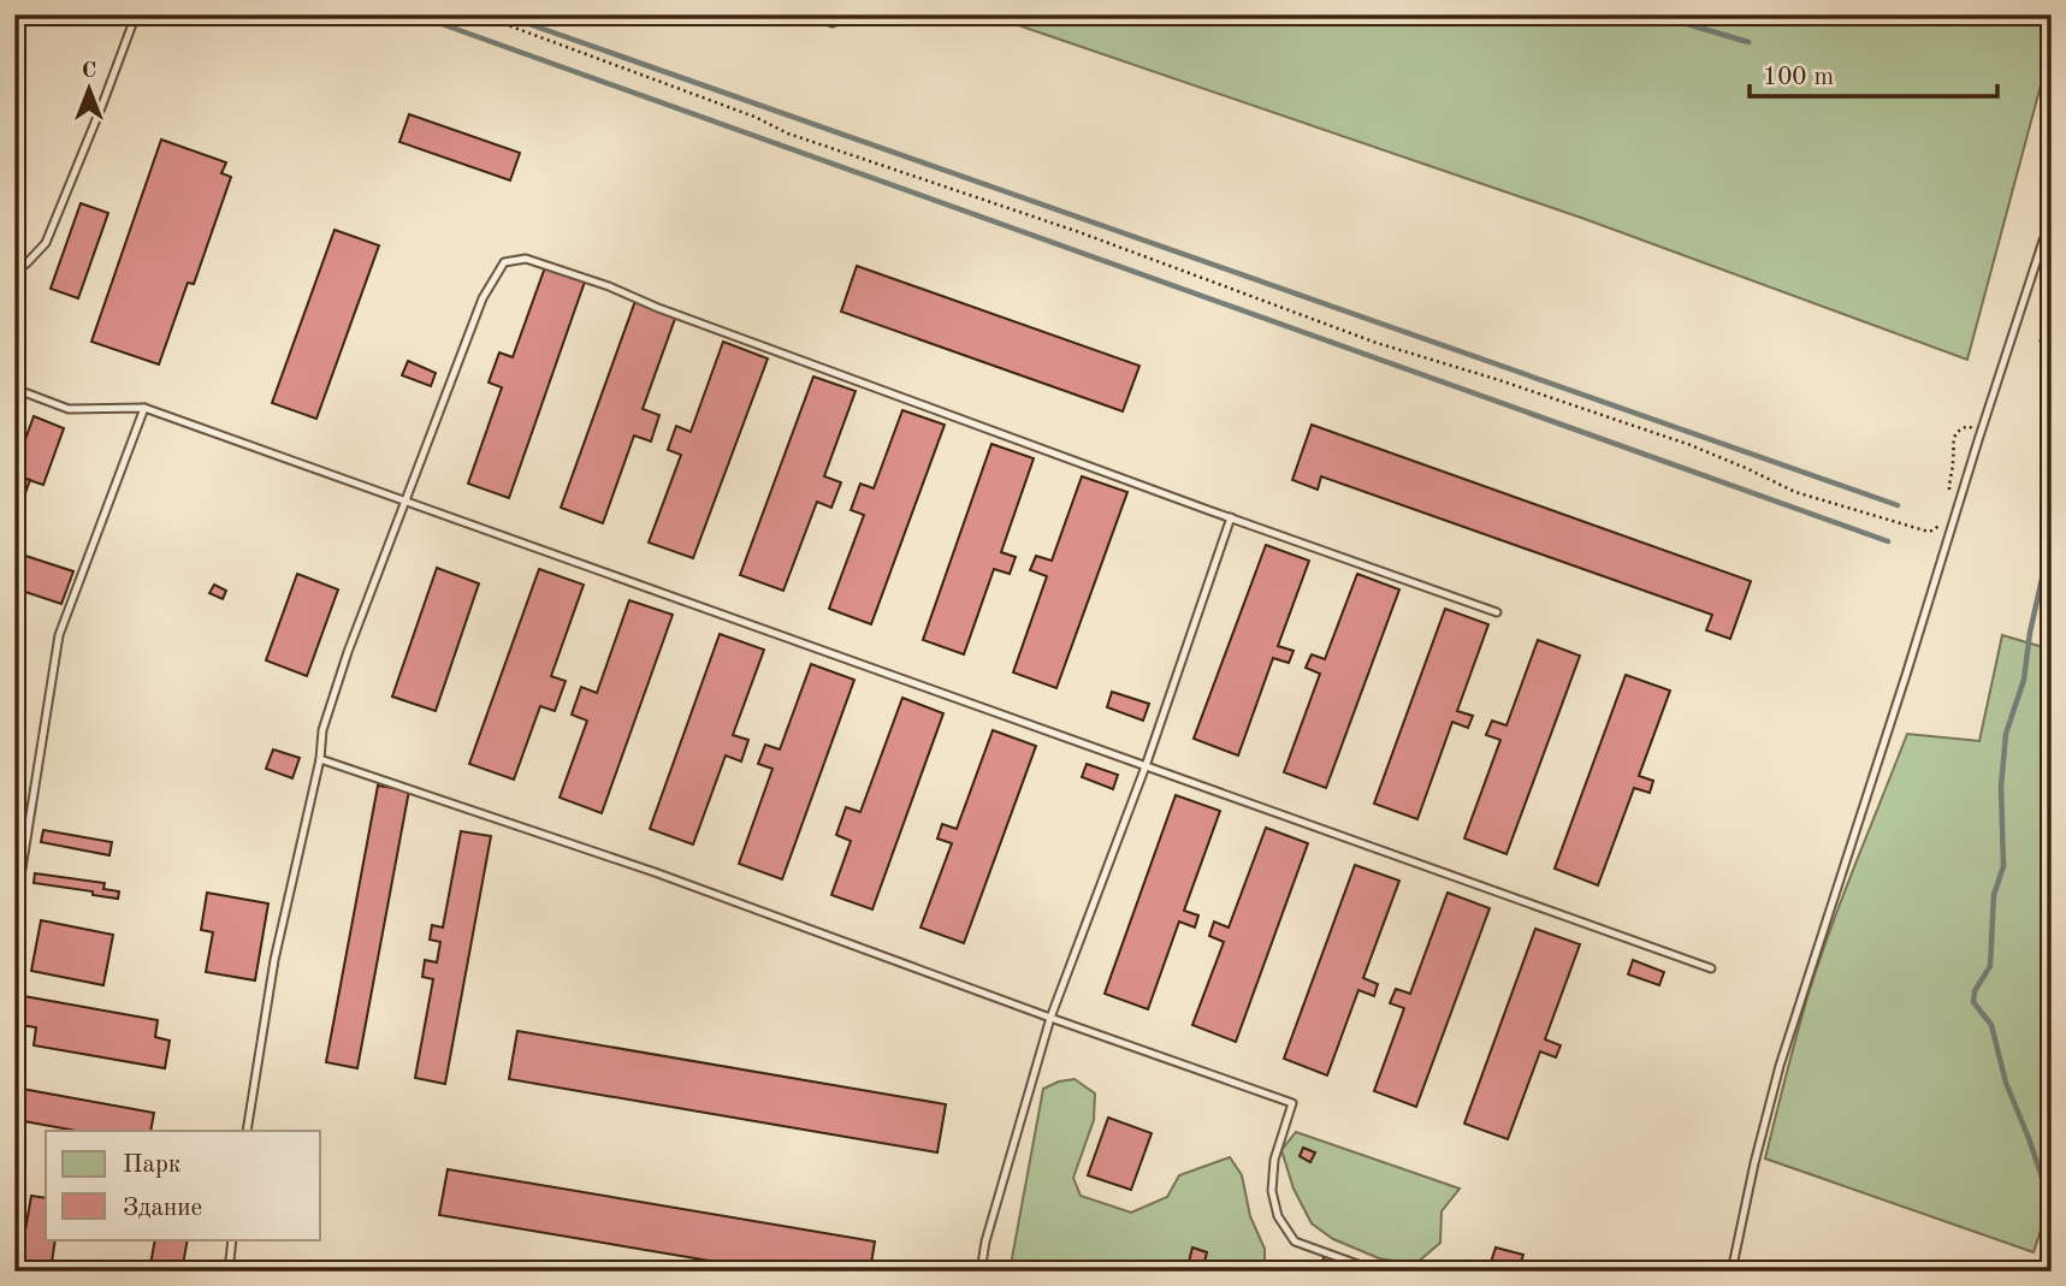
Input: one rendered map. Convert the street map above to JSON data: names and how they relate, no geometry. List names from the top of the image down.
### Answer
{
  "legend": ["Парк", "Здание"],
  "scale_bar": "100 m",
  "north": "top"
}
